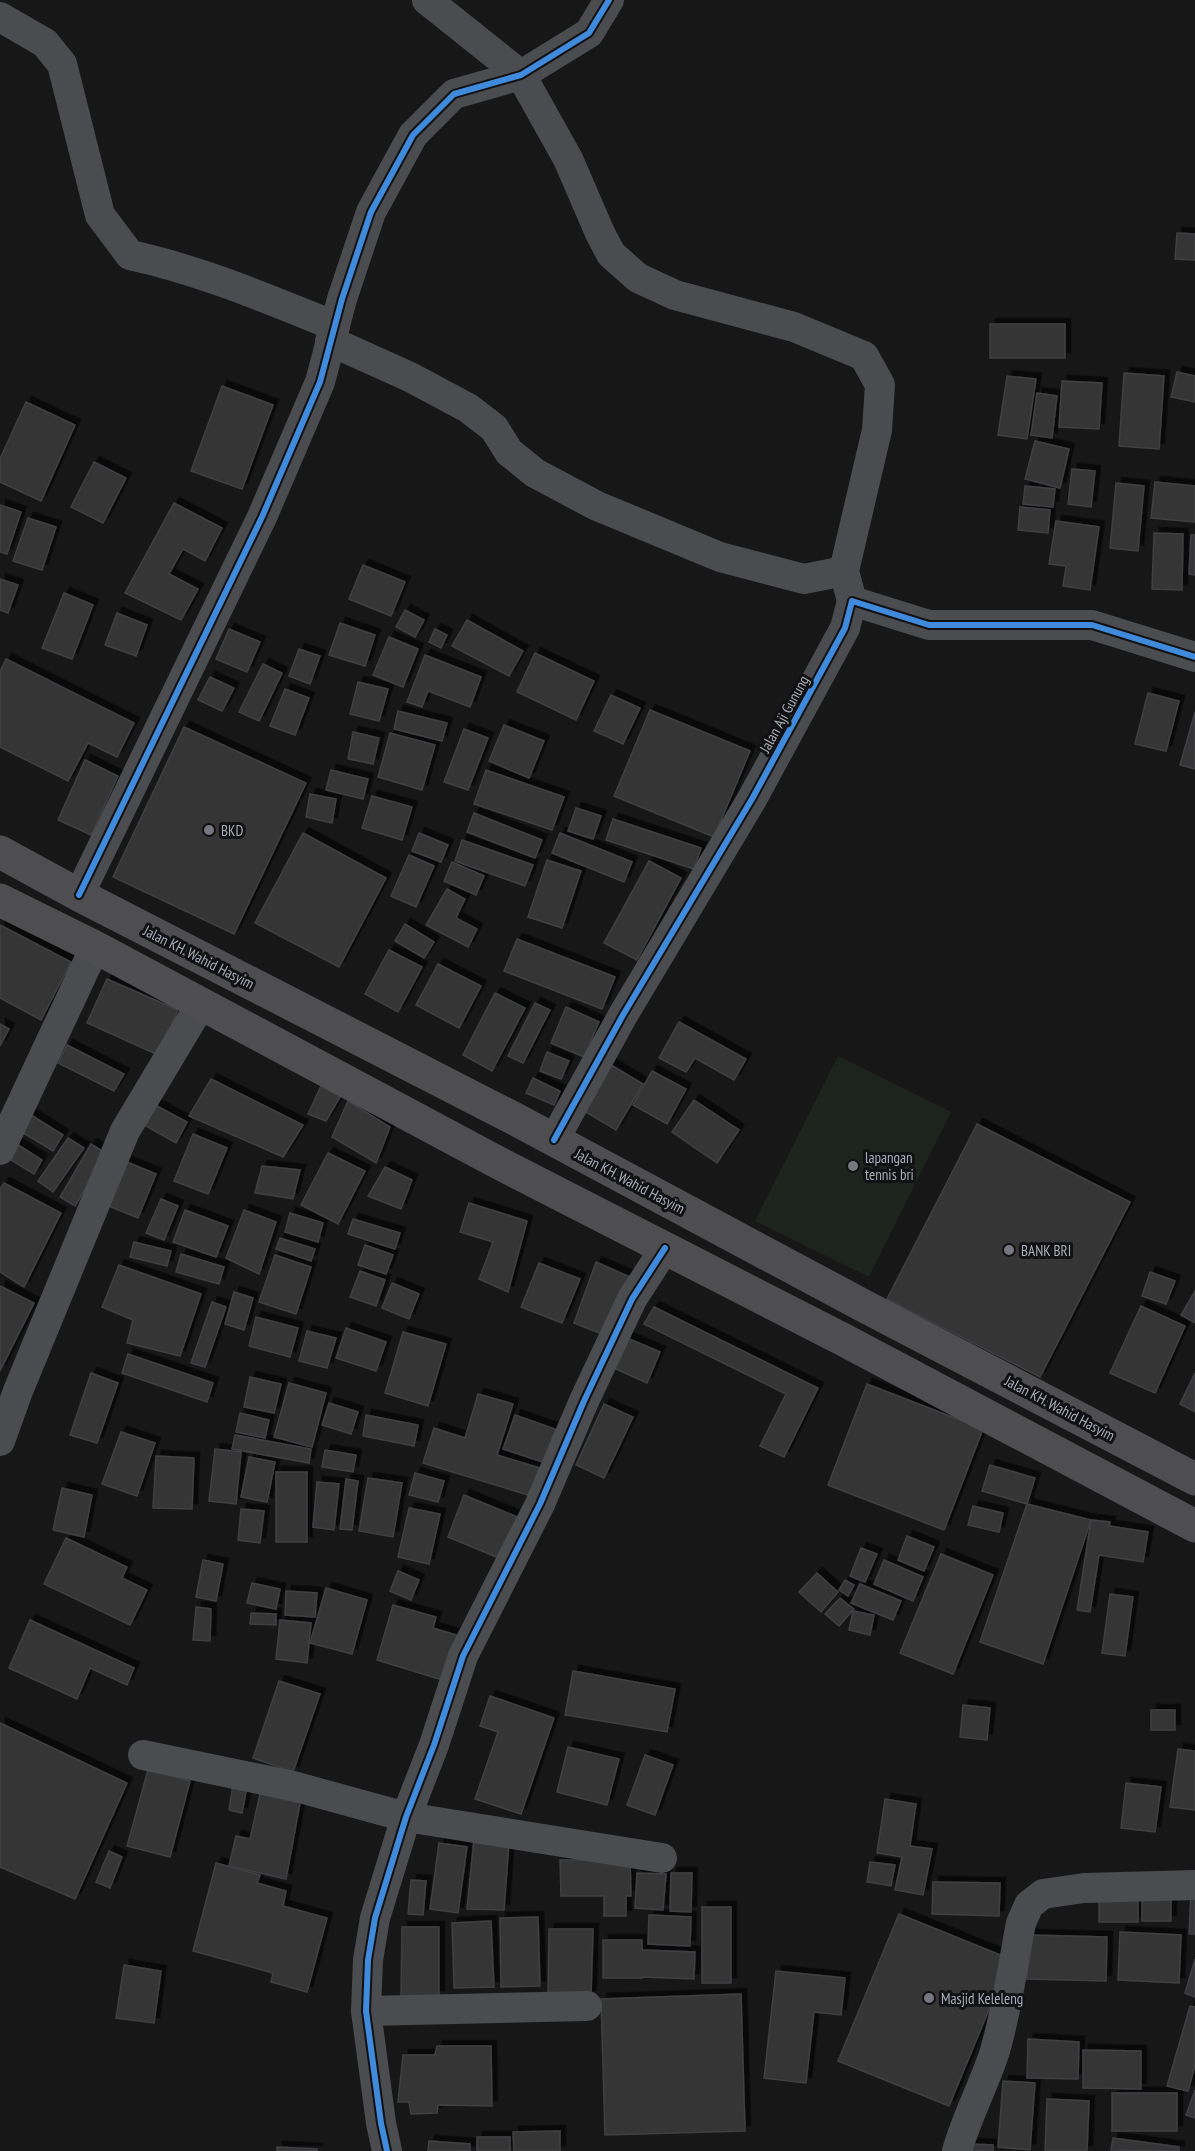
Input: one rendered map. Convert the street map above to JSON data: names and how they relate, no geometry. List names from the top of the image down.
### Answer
{
  "streets": {
    "highway": ["Jalan KH. Wahid Hasyim"],
    "street": ["Jalan Aji Gunung"]
  },
  "crossings": [
    ["Jalan Aji Gunung", "Jalan KH. Wahid Hasyim"]
  ],
  "places": [
    "BKD",
    "lapangan tennis bri",
    "BANK BRI",
    "Masjid Keleleng"
  ]
}
